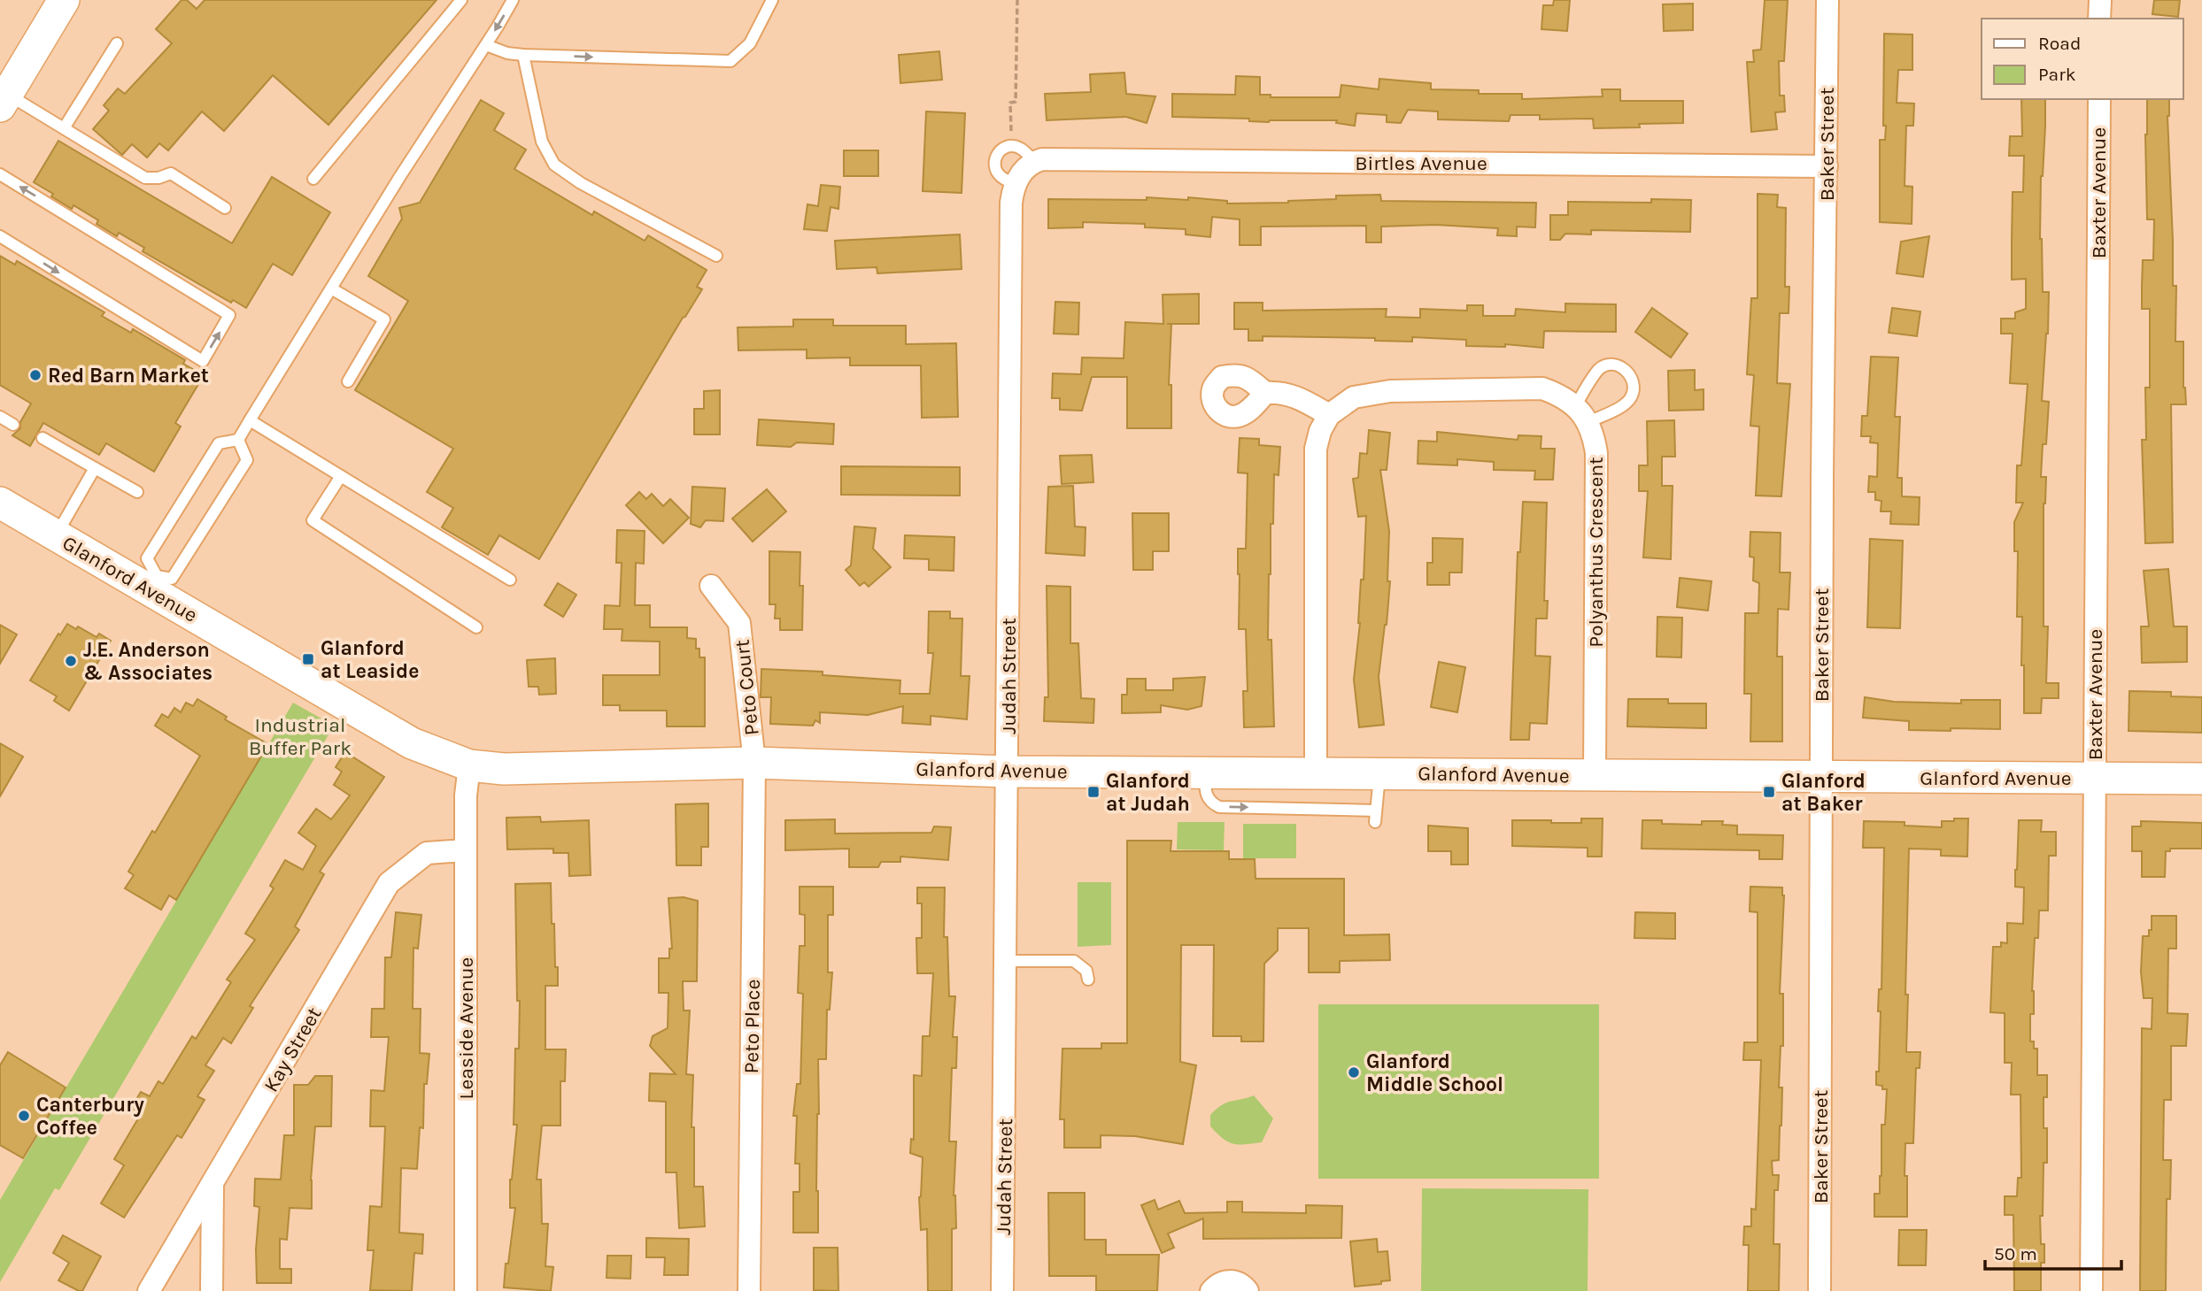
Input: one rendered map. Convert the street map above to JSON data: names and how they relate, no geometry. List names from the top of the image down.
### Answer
{
  "streets": {
    "main road": ["Glanford Avenue"],
    "street": [
      "Baker Street",
      "Birtles Avenue",
      "Baxter Avenue",
      "Polyanthus Crescent",
      "Judah Street",
      "Peto Court",
      "Peto Place",
      "Leaside Avenue",
      "Kay Street"
    ]
  },
  "crossings": [
    ["Baker Street", "Birtles Avenue"],
    ["Baker Street", "Glanford Avenue"],
    ["Birtles Avenue", "Judah Street"],
    ["Baxter Avenue", "Glanford Avenue"],
    ["Polyanthus Crescent", "Glanford Avenue"],
    ["Glanford Avenue", "Judah Street"],
    ["Glanford Avenue", "Peto Court"],
    ["Glanford Avenue", "Peto Place"],
    ["Glanford Avenue", "Leaside Avenue"],
    ["Peto Court", "Peto Place"],
    ["Leaside Avenue", "Kay Street"]
  ],
  "parks": ["Industrial Buffer Park"],
  "places": {
    "other": [
      "Red Barn Market",
      "J.E. Anderson & Associates",
      "Glanford Middle School",
      "Canterbury Coffee"
    ],
    "transit": ["Glanford at Leaside", "Glanford at Judah", "Glanford at Baker"]
  },
  "legend": ["Road", "Park"],
  "scale_bar": "50 m"
}
